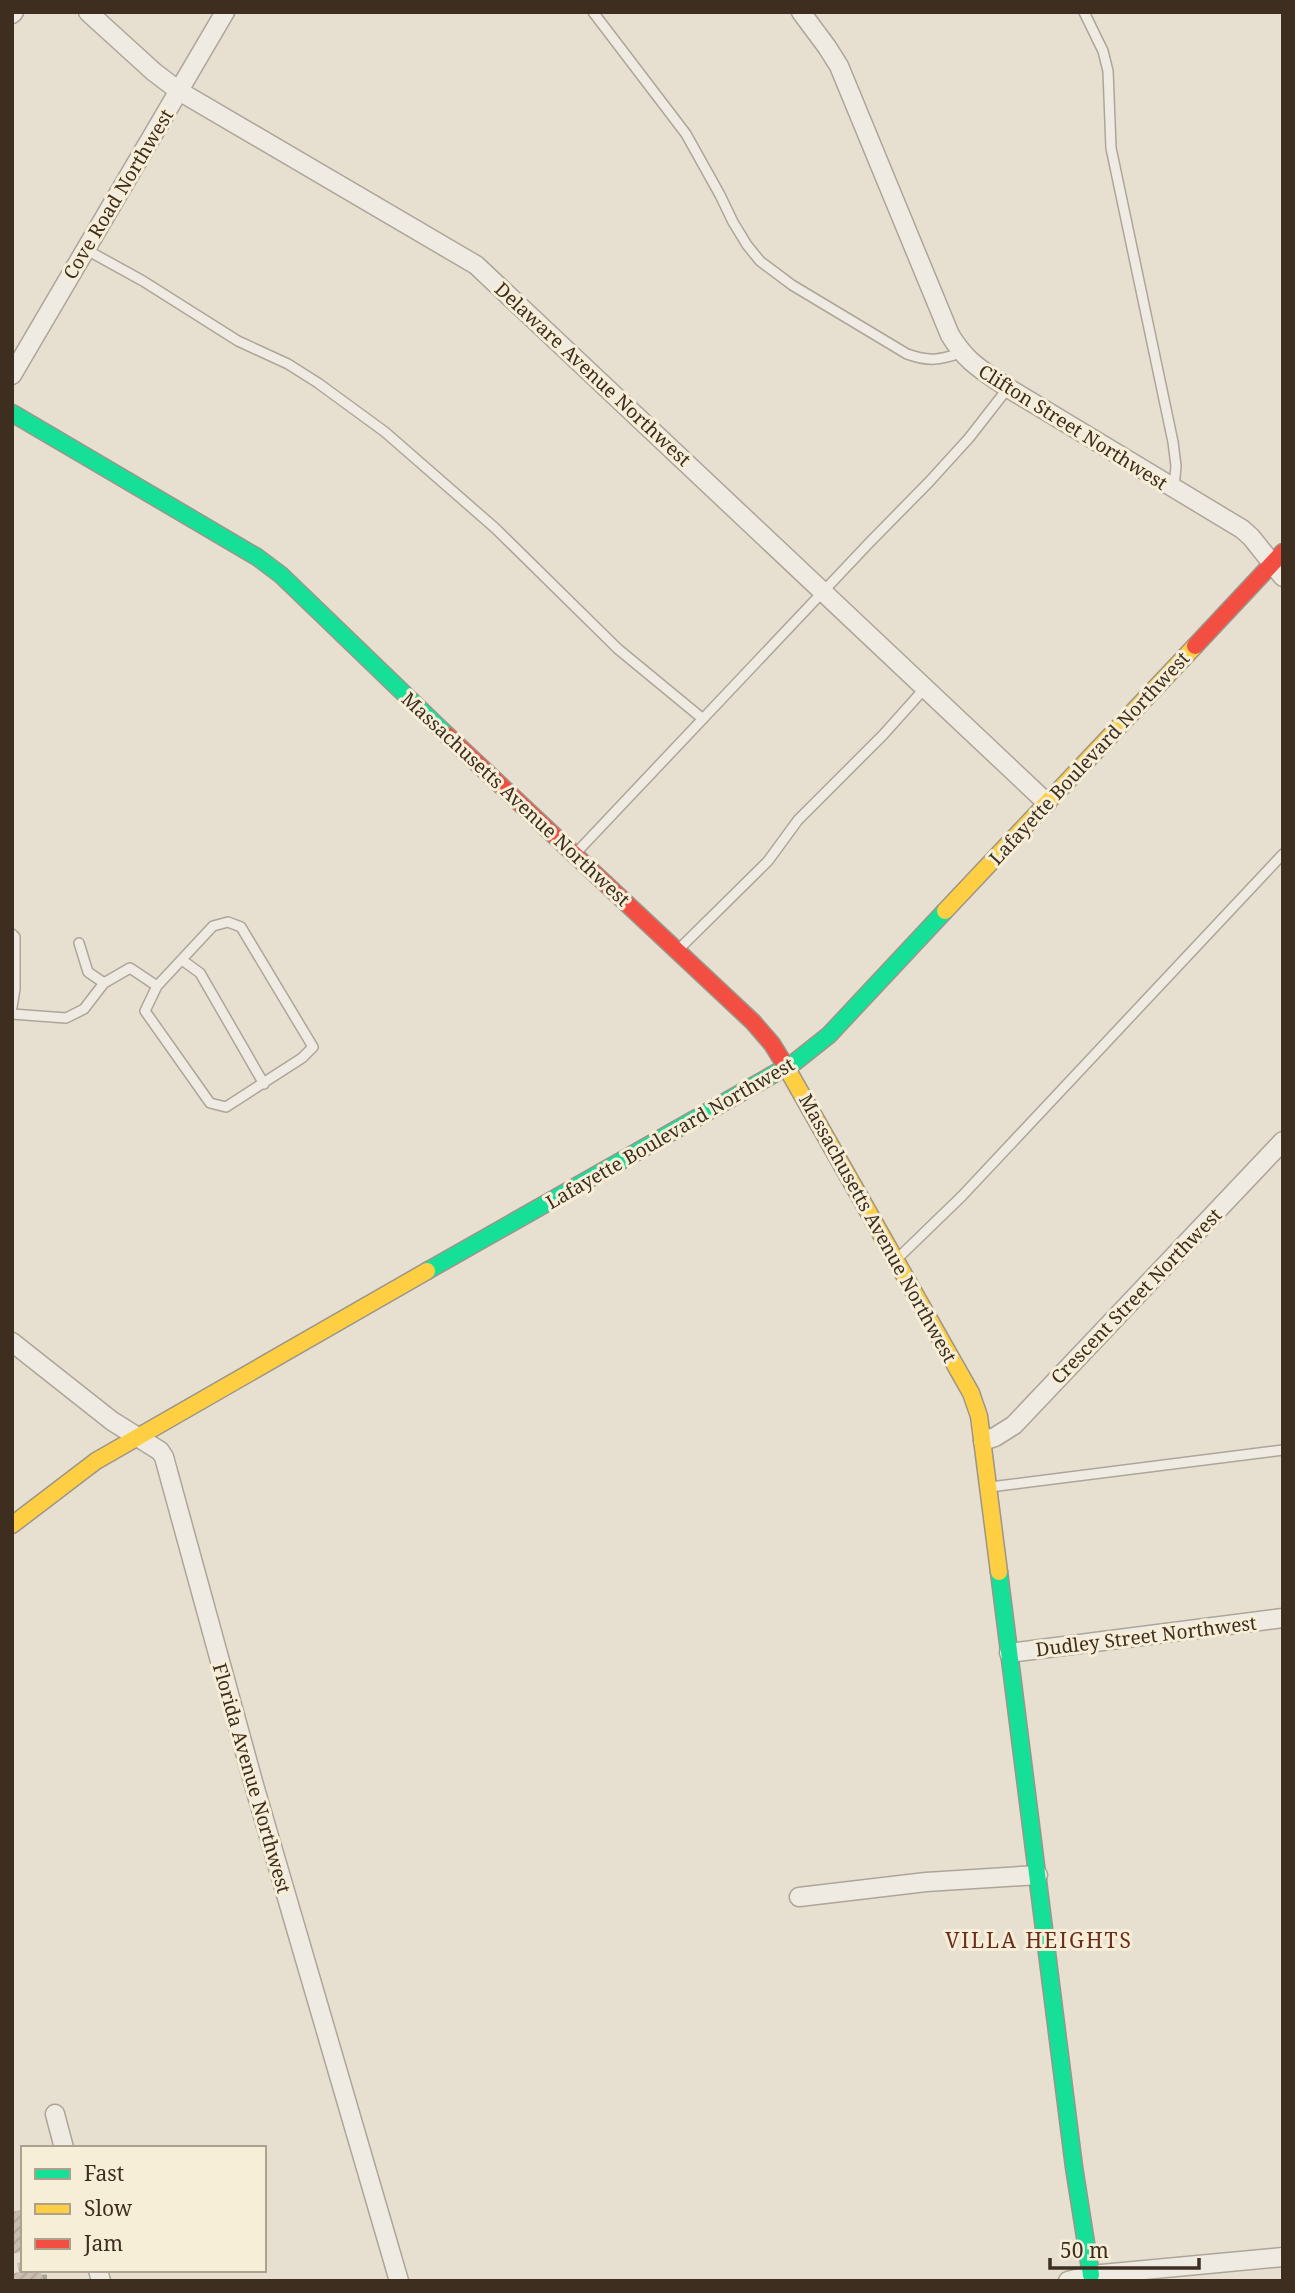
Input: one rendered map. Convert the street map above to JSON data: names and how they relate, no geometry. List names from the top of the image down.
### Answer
{
  "streets": {
    "street": [
      "Cove Road Northwest",
      "Delaware Avenue Northwest",
      "Clifton Street Northwest",
      "Lafayette Boulevard Northwest",
      "Massachusetts Avenue Northwest",
      "Crescent Street Northwest",
      "Dudley Street Northwest",
      "Florida Avenue Northwest"
    ]
  },
  "crossings": [
    ["Cove Road Northwest", "Delaware Avenue Northwest"],
    ["Delaware Avenue Northwest", "Lafayette Boulevard Northwest"],
    ["Clifton Street Northwest", "Lafayette Boulevard Northwest"],
    ["Lafayette Boulevard Northwest", "Massachusetts Avenue Northwest"],
    ["Lafayette Boulevard Northwest", "Florida Avenue Northwest"],
    ["Massachusetts Avenue Northwest", "Crescent Street Northwest"],
    ["Massachusetts Avenue Northwest", "Dudley Street Northwest"]
  ],
  "districts": ["VILLA HEIGHTS"],
  "legend": ["Fast", "Slow", "Jam"],
  "scale_bar": "50 m"
}
